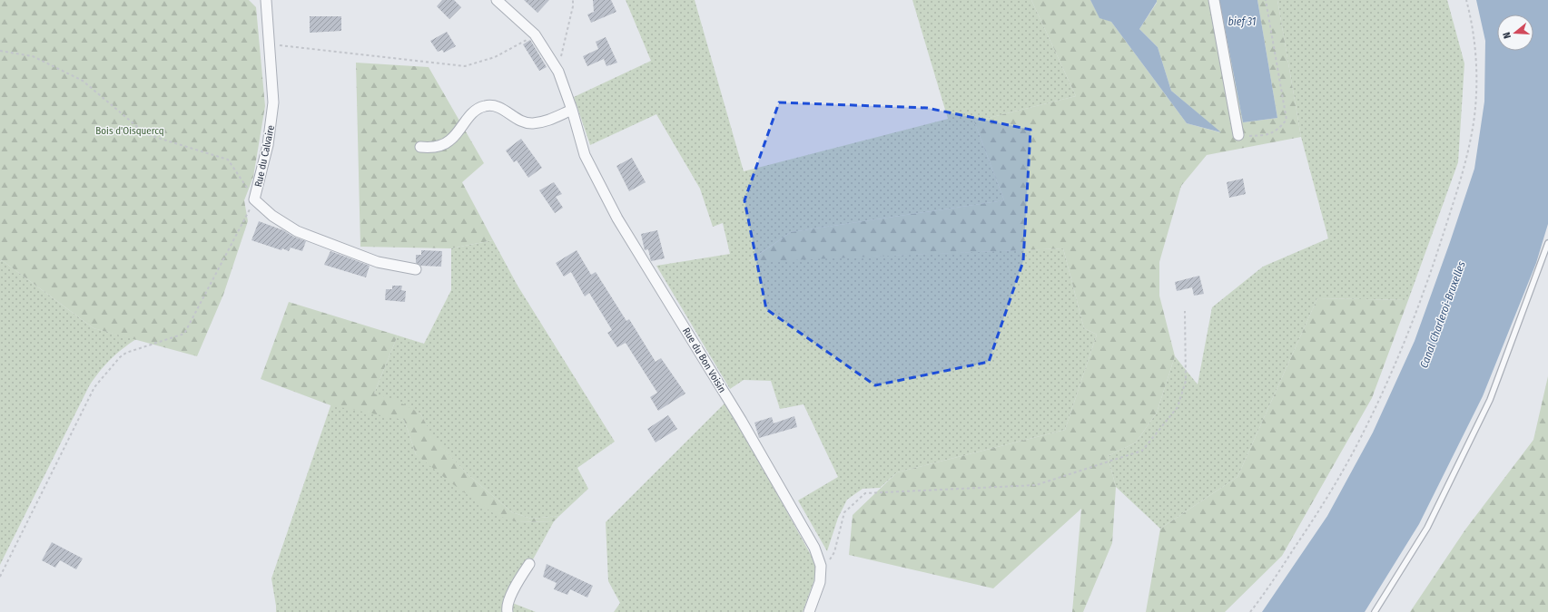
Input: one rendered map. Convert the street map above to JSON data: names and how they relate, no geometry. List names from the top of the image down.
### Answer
{
  "streets": {
    "street": ["Rue du Calvaire", "Rue du Bon Voisin"]
  },
  "water": ["bief 31", "Canal Charleroi-Bruxelles"],
  "parks": ["Bois d'Oisquercq"],
  "north": "left"
}
